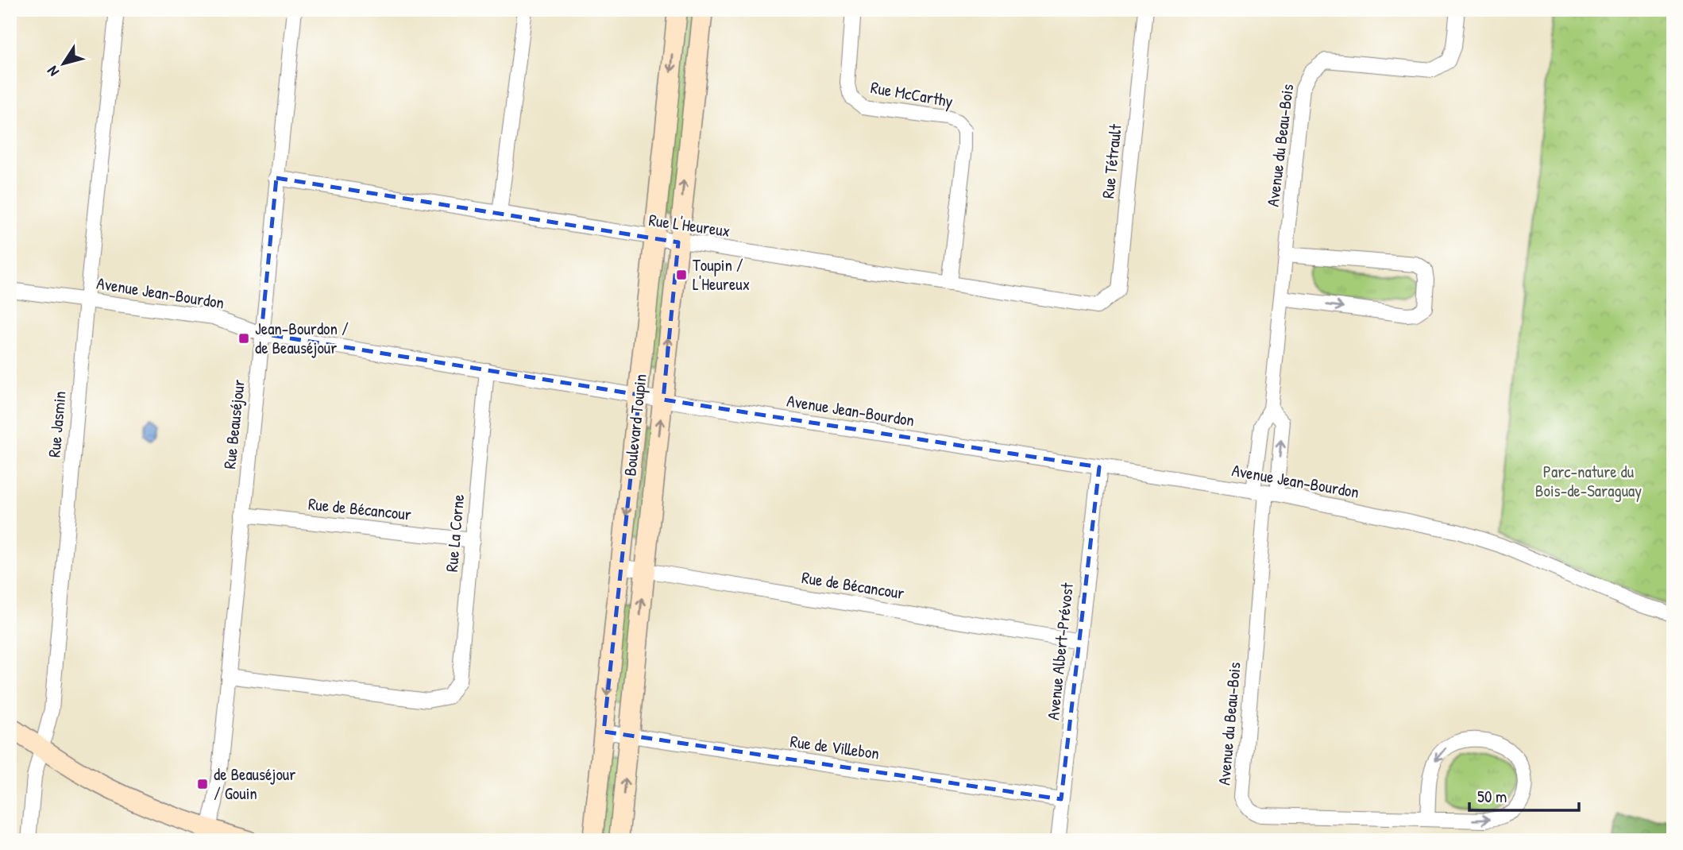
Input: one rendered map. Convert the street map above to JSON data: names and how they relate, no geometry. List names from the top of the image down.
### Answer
{
  "streets": {
    "street": [
      "Rue McCarthy",
      "Avenue du Beau-Bois",
      "Rue Tétrault",
      "Rue L'Heureux",
      "Avenue Jean-Bourdon",
      "Rue Jasmin",
      "Rue Beauséjour",
      "Boulevard Toupin",
      "Rue de Bécancour",
      "Rue La Corne",
      "Avenue Albert-Prévost",
      "Rue de Villebon"
    ]
  },
  "crossings": [
    ["Rue McCarthy", "Rue L'Heureux"],
    ["Avenue du Beau-Bois", "Avenue Jean-Bourdon"],
    ["Rue Tétrault", "Rue L'Heureux"],
    ["Rue L'Heureux", "Rue Beauséjour"],
    ["Rue L'Heureux", "Boulevard Toupin"],
    ["Avenue Jean-Bourdon", "Rue Jasmin"],
    ["Avenue Jean-Bourdon", "Rue Beauséjour"],
    ["Avenue Jean-Bourdon", "Boulevard Toupin"],
    ["Avenue Jean-Bourdon", "Rue La Corne"],
    ["Avenue Jean-Bourdon", "Avenue Albert-Prévost"],
    ["Rue Beauséjour", "Rue de Bécancour"],
    ["Rue Beauséjour", "Rue La Corne"],
    ["Boulevard Toupin", "Rue de Bécancour"],
    ["Boulevard Toupin", "Rue de Villebon"],
    ["Rue de Bécancour", "Rue La Corne"],
    ["Rue de Bécancour", "Avenue Albert-Prévost"],
    ["Avenue Albert-Prévost", "Rue de Villebon"]
  ],
  "parks": ["Parc-nature du Bois-de-Saraguay"],
  "places": {
    "transit": ["Toupin / L'Heureux", "Jean-Bourdon / de Beauséjour", "de Beauséjour / Gouin"]
  },
  "scale_bar": "50 m",
  "north": "bottom left"
}
